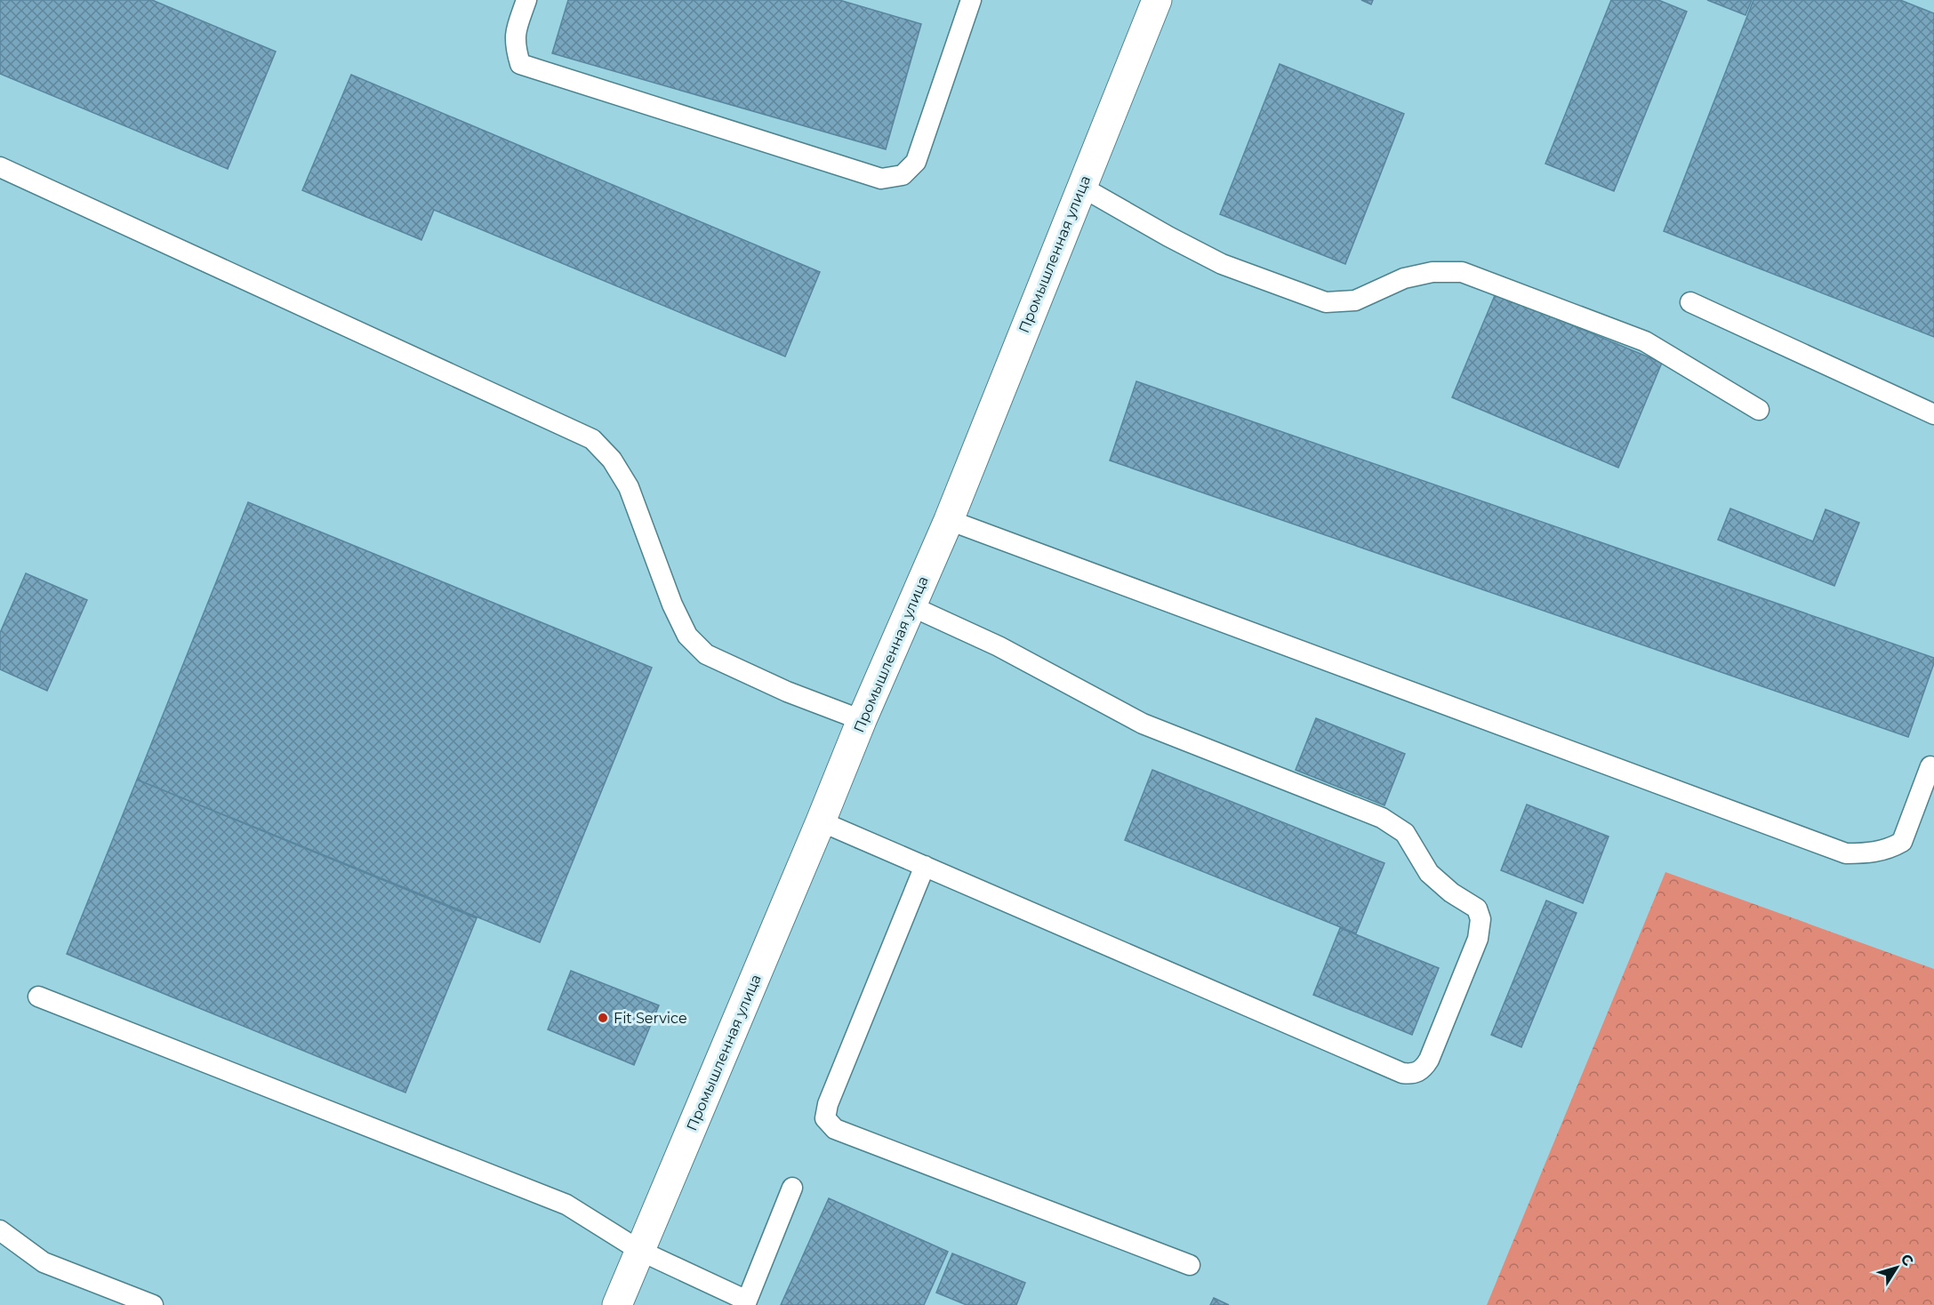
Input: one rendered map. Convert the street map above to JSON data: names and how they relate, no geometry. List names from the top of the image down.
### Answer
{
  "streets": {
    "street": ["Промышленная улица"]
  },
  "places": ["Fit Service"],
  "north": "top right"
}
